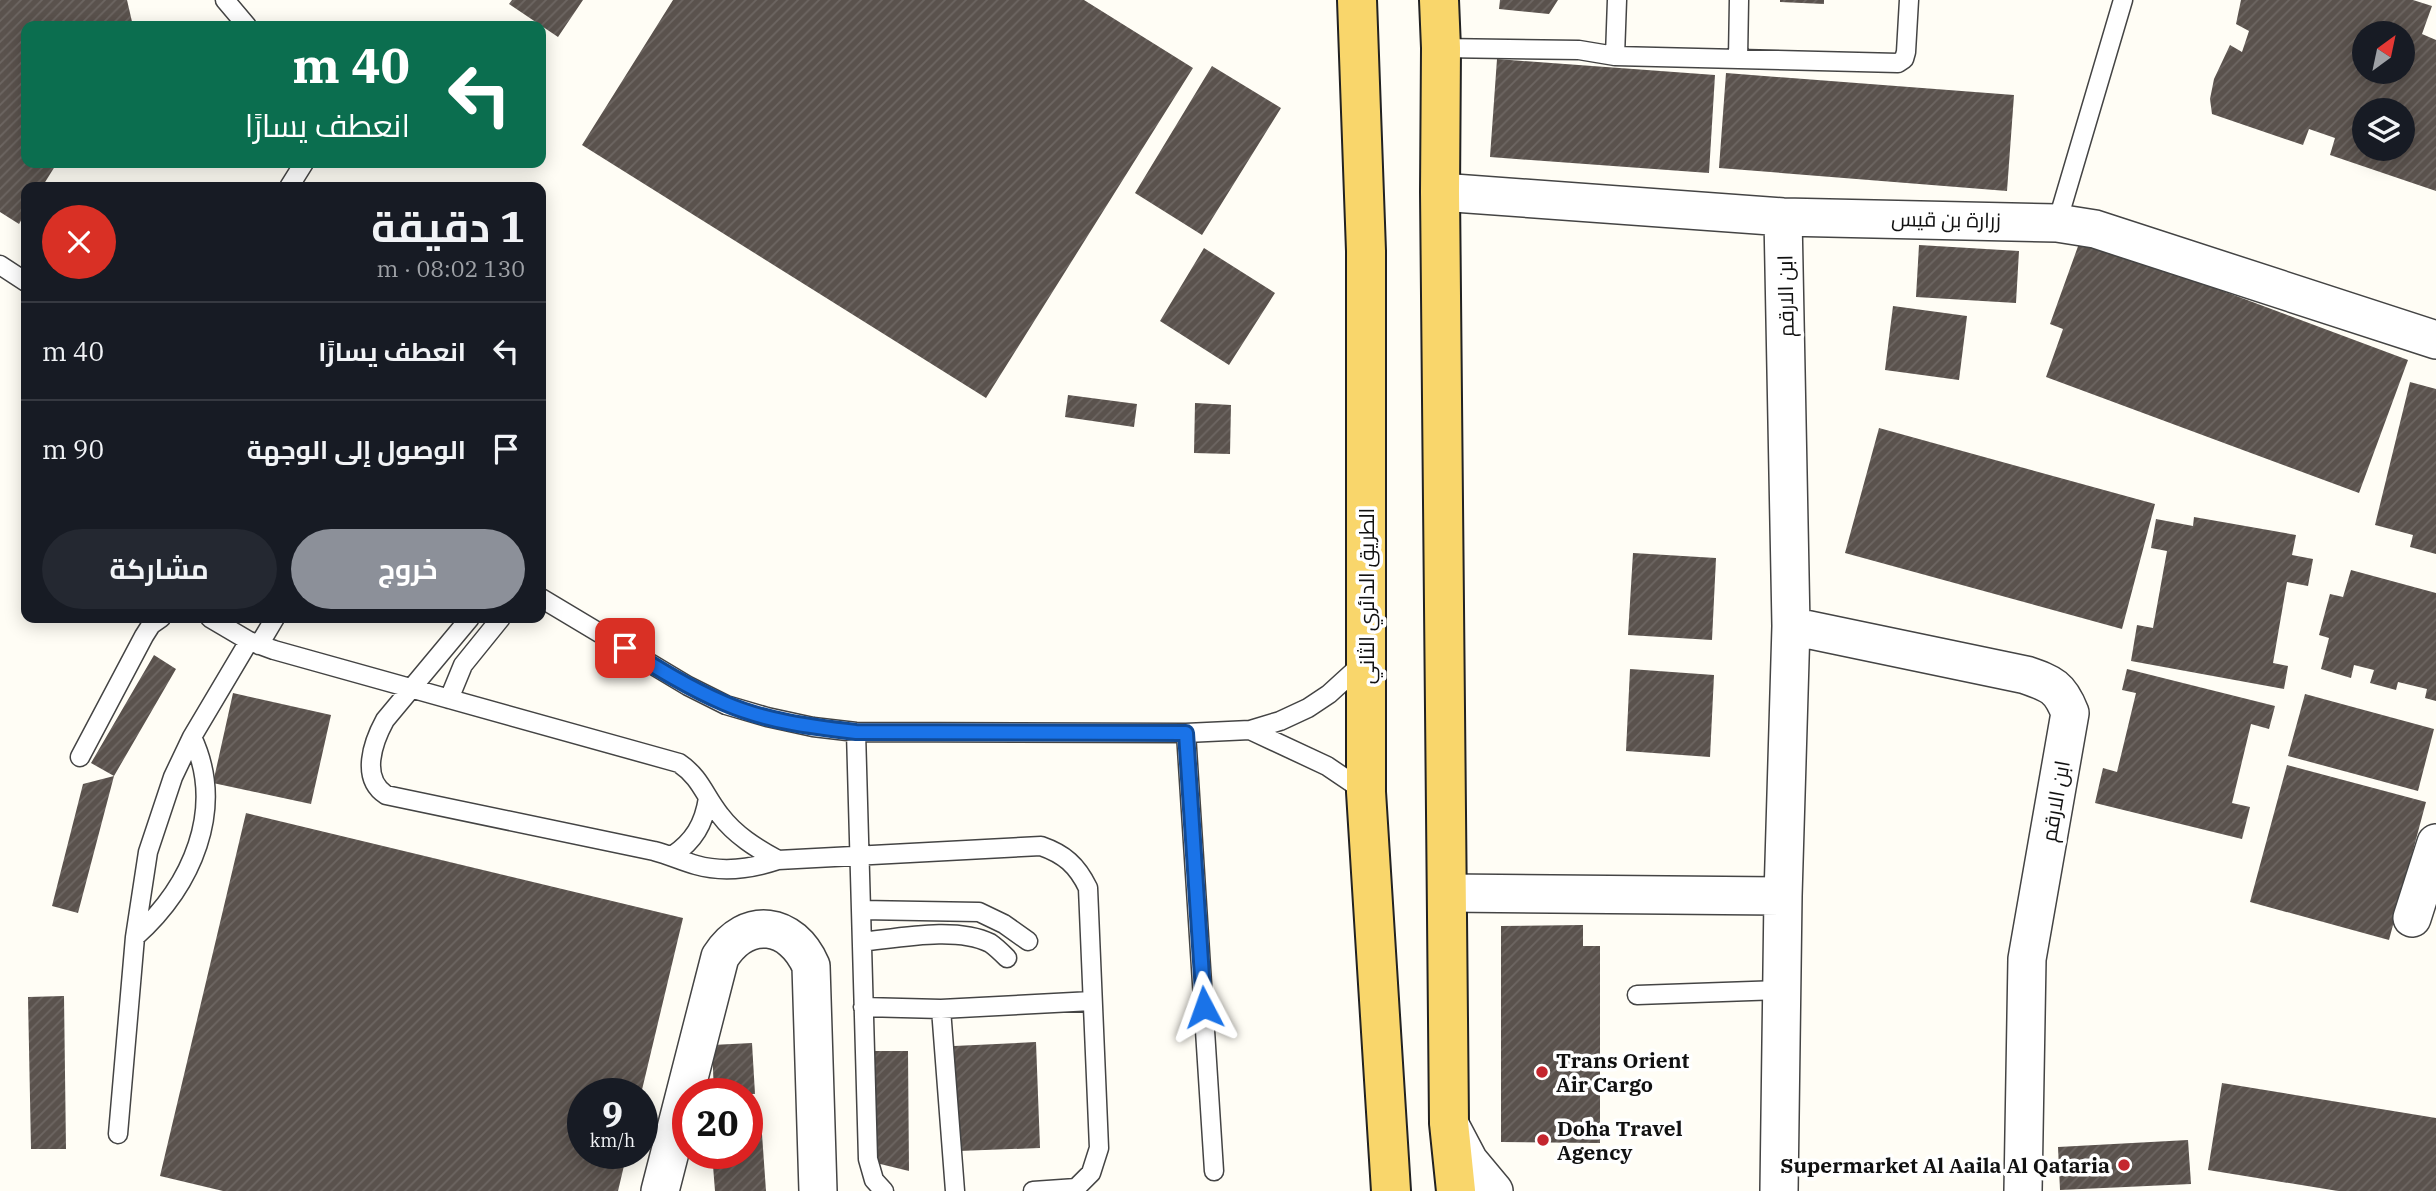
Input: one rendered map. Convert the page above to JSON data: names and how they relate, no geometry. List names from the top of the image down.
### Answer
{
  "streets": {
    "main road": ["الطريق الدائري الثاني"],
    "street": ["زرارة بن قيس", "ابن الارقم"]
  },
  "crossings": [
    ["زرارة بن قيس", "ابن الارقم"]
  ],
  "places": ["Trans Orient Air Cargo", "Doha Travel Agency", "Supermarket Al Aaila Al Qataria"],
  "north": "top right",
  "page": {
    "turn": ["40 m", "انعطف يسارًا"],
    "heading": ["1 دقيقة", "130 m · 08:02"],
    "list": [
      {
        "name": "انعطف يسارًا",
        "value": "40 m"
      },
      {
        "name": "الوصول إلى الوجهة",
        "value": "90 m"
      }
    ],
    "buttons": ["خروج", "مشاركة"],
    "speed": "9 km/h",
    "limit": "20"
  }
}
